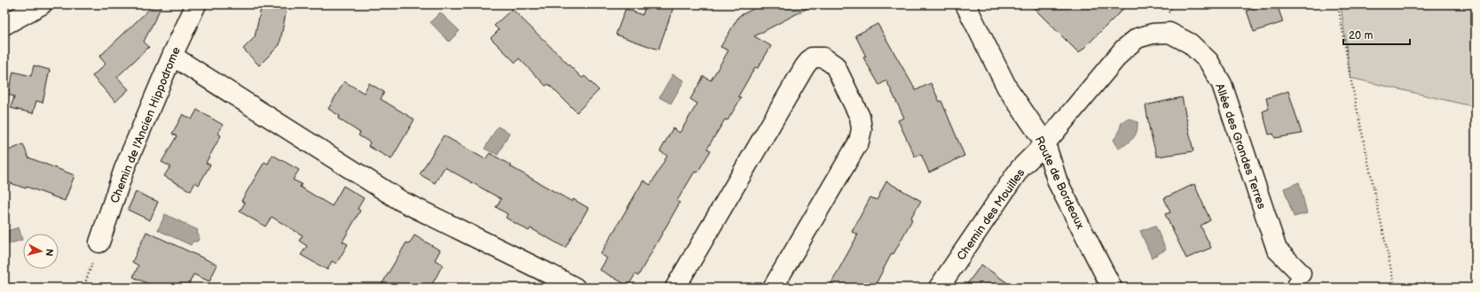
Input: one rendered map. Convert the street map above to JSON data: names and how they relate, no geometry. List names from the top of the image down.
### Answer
{
  "streets": {
    "street": [
      "Chemin de l'Ancien Hippodrome",
      "Allée des Grandes Terres",
      "Route de Bordeaux",
      "Chemin des Mouilles"
    ]
  },
  "crossings": [
    ["Allée des Grandes Terres", "Route de Bordeaux"],
    ["Allée des Grandes Terres", "Chemin des Mouilles"],
    ["Route de Bordeaux", "Chemin des Mouilles"]
  ],
  "scale_bar": "20 m",
  "north": "right"
}
